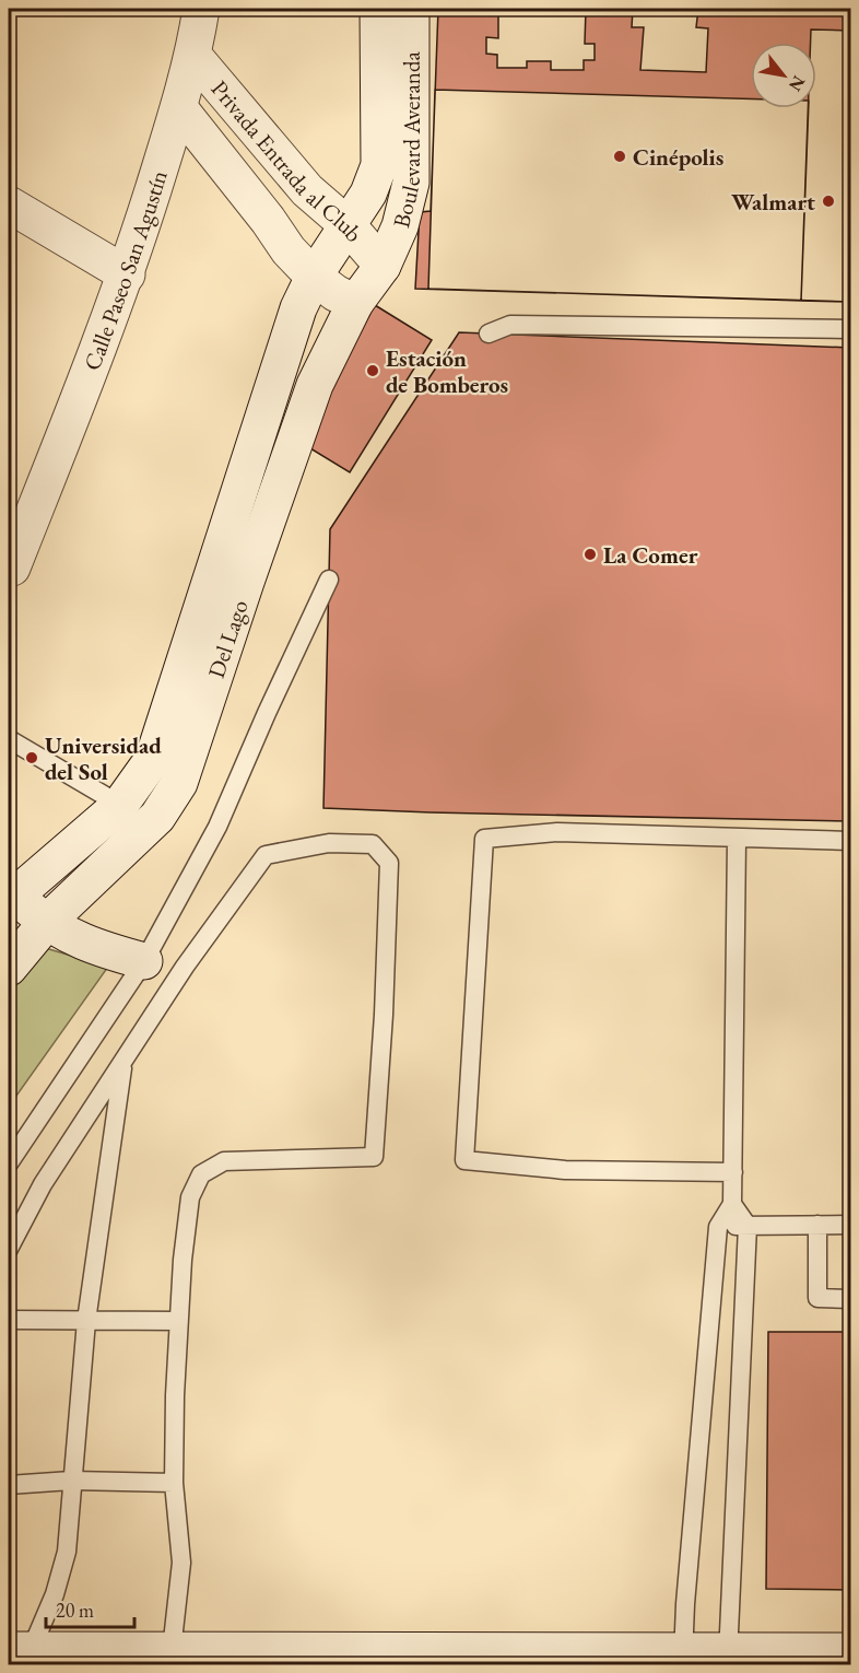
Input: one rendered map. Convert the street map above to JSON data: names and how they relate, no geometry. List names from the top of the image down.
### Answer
{
  "streets": {
    "street": [
      "Boulevard Averanda",
      "Privada Entrada al Club",
      "Calle Paseo San Agustín",
      "Del Lago"
    ]
  },
  "crossings": [
    ["Boulevard Averanda", "Privada Entrada al Club"],
    ["Boulevard Averanda", "Del Lago"],
    ["Privada Entrada al Club", "Calle Paseo San Agustín"],
    ["Privada Entrada al Club", "Del Lago"]
  ],
  "places": [
    "Cinépolis",
    "Walmart",
    "Estación de Bomberos",
    "La Comer",
    "Universidad del Sol"
  ],
  "scale_bar": "20 m",
  "north": "bottom right"
}
